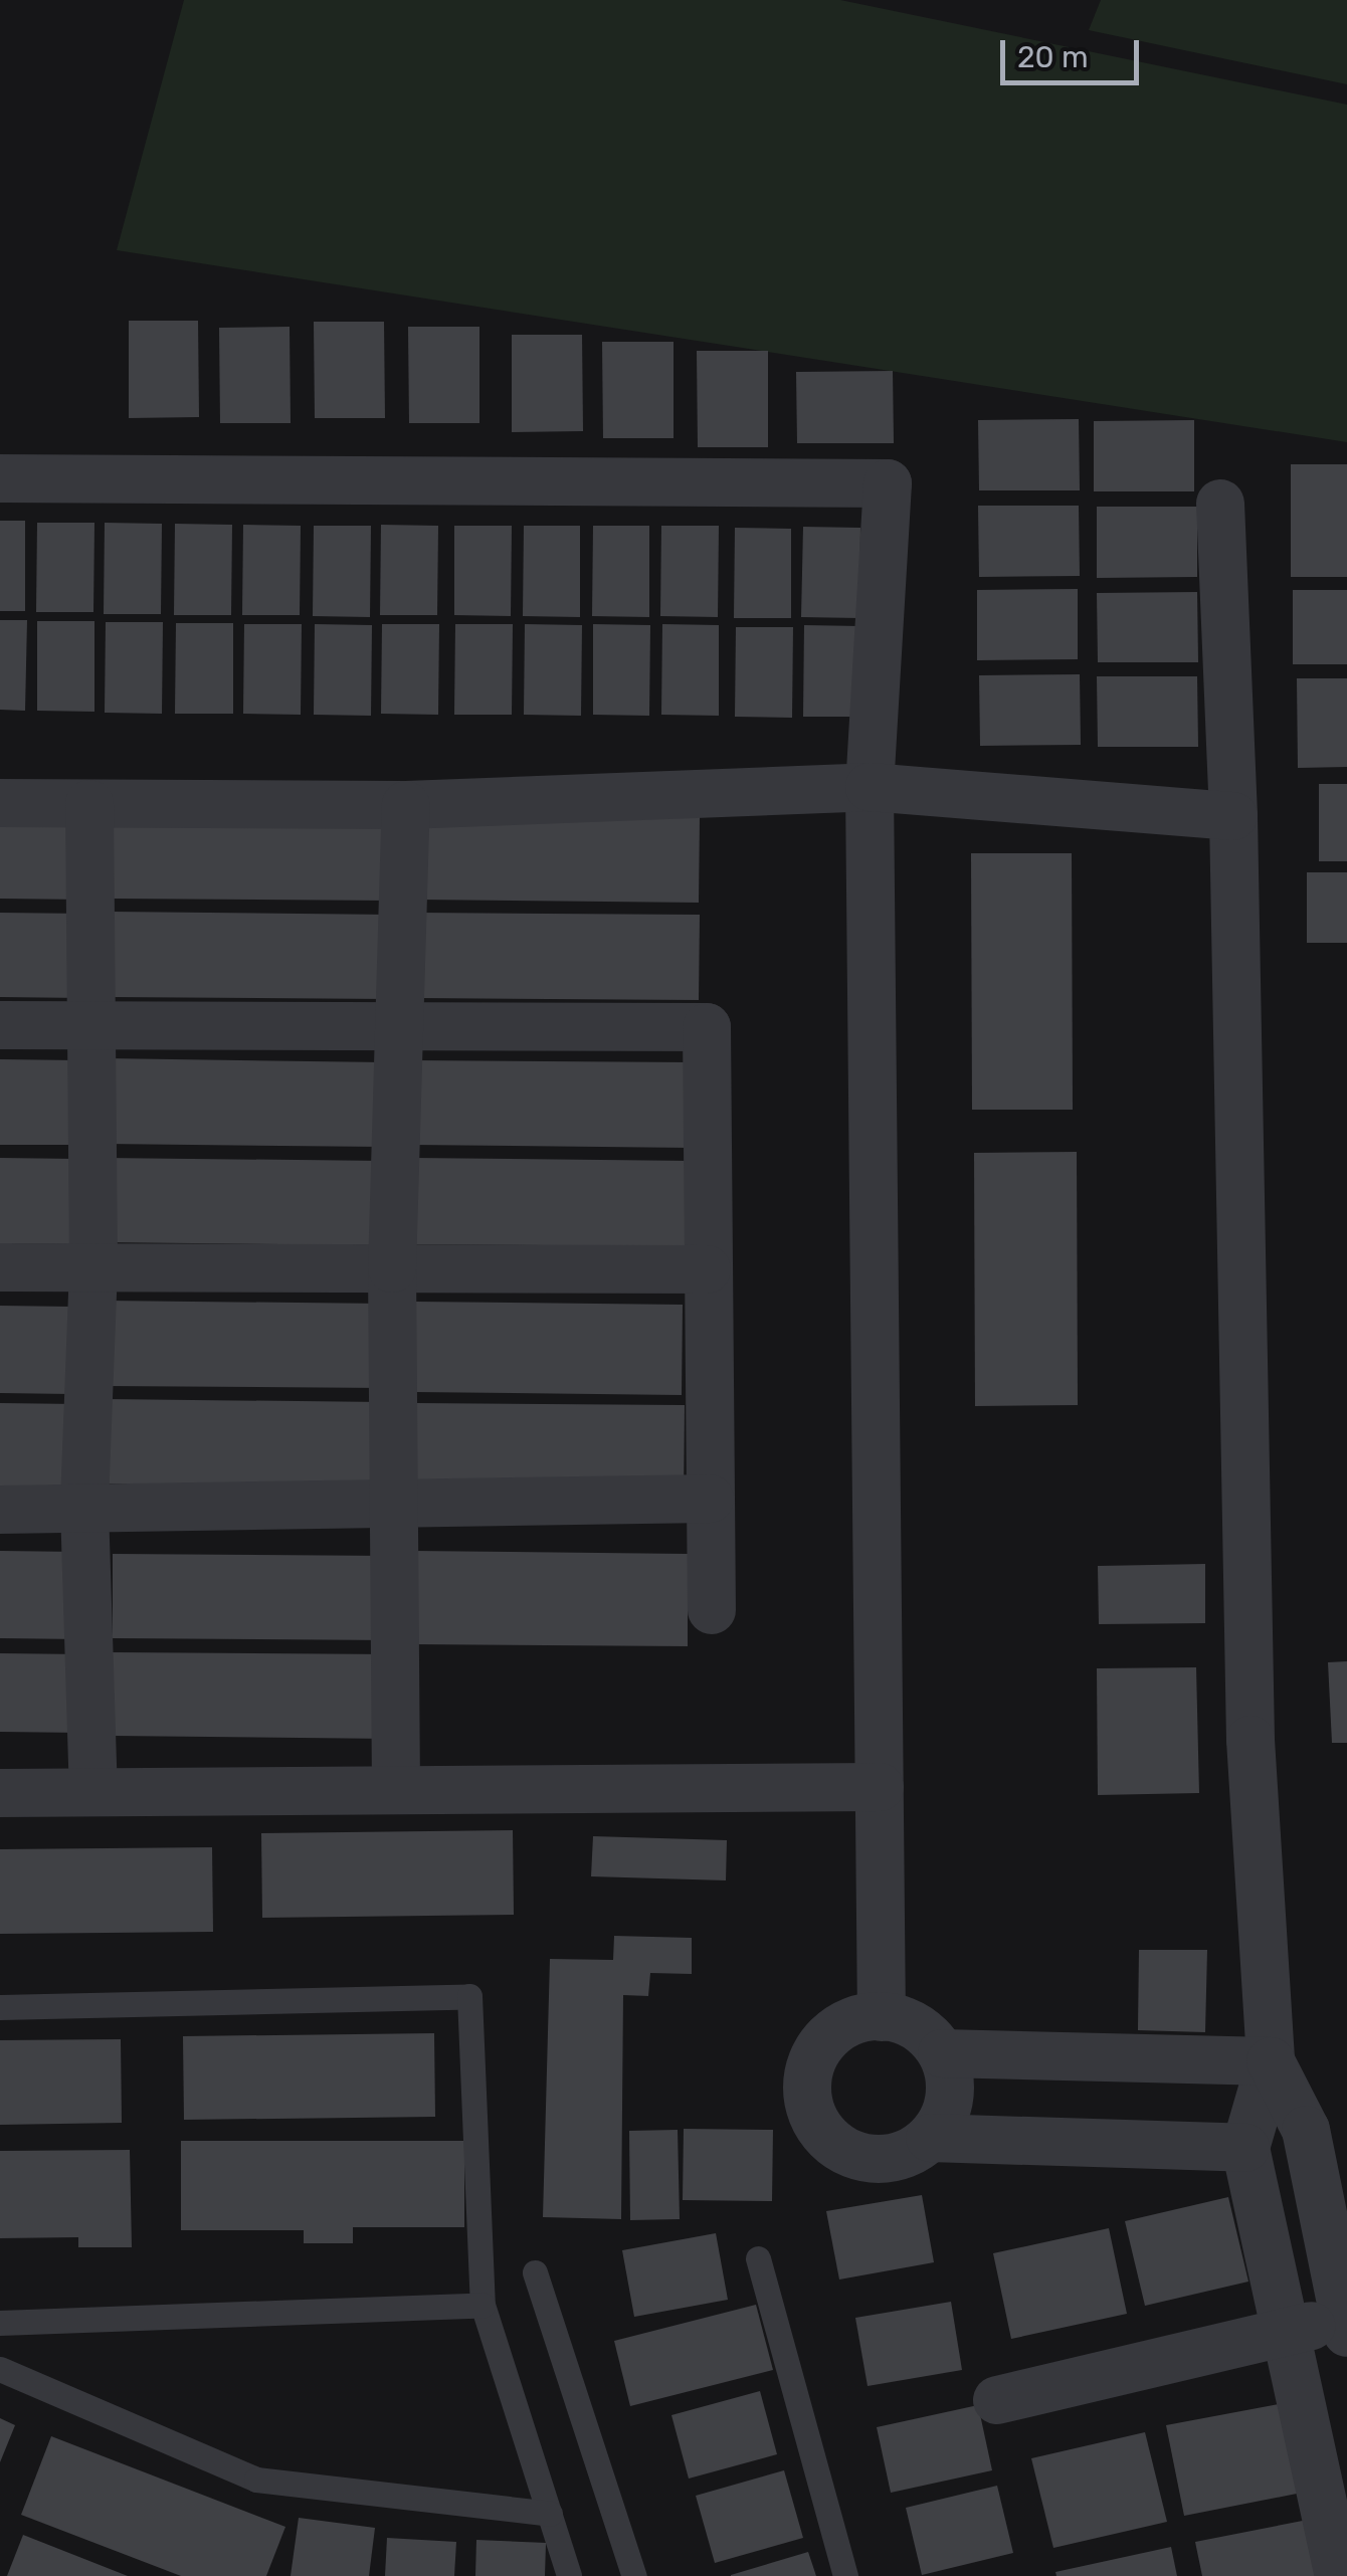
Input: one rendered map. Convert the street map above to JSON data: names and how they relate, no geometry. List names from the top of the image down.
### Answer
{
  "scale_bar": "20 m"
}
